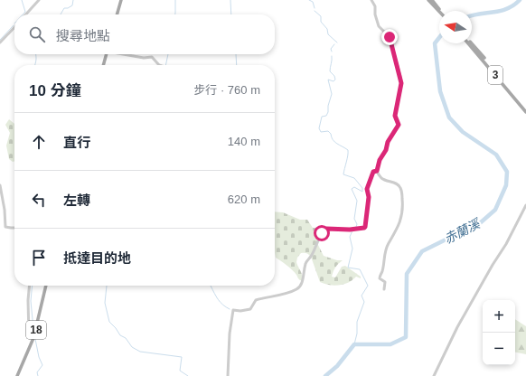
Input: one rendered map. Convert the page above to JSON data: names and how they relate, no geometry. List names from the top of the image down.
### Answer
{
  "streets": {
    "main road": ["3", "18"]
  },
  "water": ["赤蘭溪"],
  "north": "left",
  "page": {
    "search": "搜尋地點",
    "heading": ["10 分鐘", "步行 · 760 m"],
    "list": [
      ["直行", "140 m"],
      ["左轉", "620 m"],
      "抵達目的地"
    ],
    "map_buttons": ["+", "−"]
  }
}
